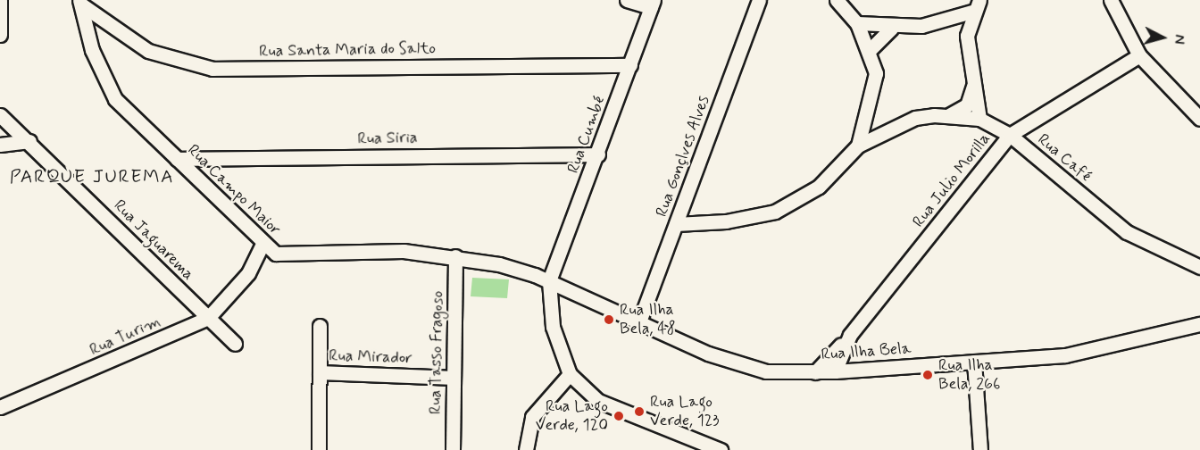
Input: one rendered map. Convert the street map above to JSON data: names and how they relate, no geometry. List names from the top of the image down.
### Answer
{
  "streets": {
    "street": [
      "Rua Santa Maria do Salto",
      "Rua Cumbé",
      "Rua Siria",
      "Rua Gonçlves Alves",
      "Rua Café",
      "Rua Julio Morilla",
      "Rua Campo Maior",
      "Rua Jaguarema",
      "Rua Turim",
      "Rua Ilha Bela",
      "Rua Tasso Fragoso",
      "Rua Mirador"
    ]
  },
  "crossings": [
    ["Rua Santa Maria do Salto", "Rua Cumbé"],
    ["Rua Santa Maria do Salto", "Rua Campo Maior"],
    ["Rua Cumbé", "Rua Siria"],
    ["Rua Cumbé", "Rua Campo Maior"],
    ["Rua Cumbé", "Rua Ilha Bela"],
    ["Rua Siria", "Rua Campo Maior"],
    ["Rua Gonçlves Alves", "Rua Ilha Bela"],
    ["Rua Café", "Rua Julio Morilla"],
    ["Rua Julio Morilla", "Rua Ilha Bela"],
    ["Rua Campo Maior", "Rua Turim"],
    ["Rua Campo Maior", "Rua Ilha Bela"],
    ["Rua Campo Maior", "Rua Tasso Fragoso"],
    ["Rua Jaguarema", "Rua Turim"],
    ["Rua Tasso Fragoso", "Rua Mirador"]
  ],
  "districts": ["PARQUE JUREMA"],
  "places": [
    "Rua Ilha Bela, 48",
    "Rua Ilha Bela, 266",
    "Rua Lago Verde, 123",
    "Rua Lago Verde, 120"
  ],
  "north": "right"
}
